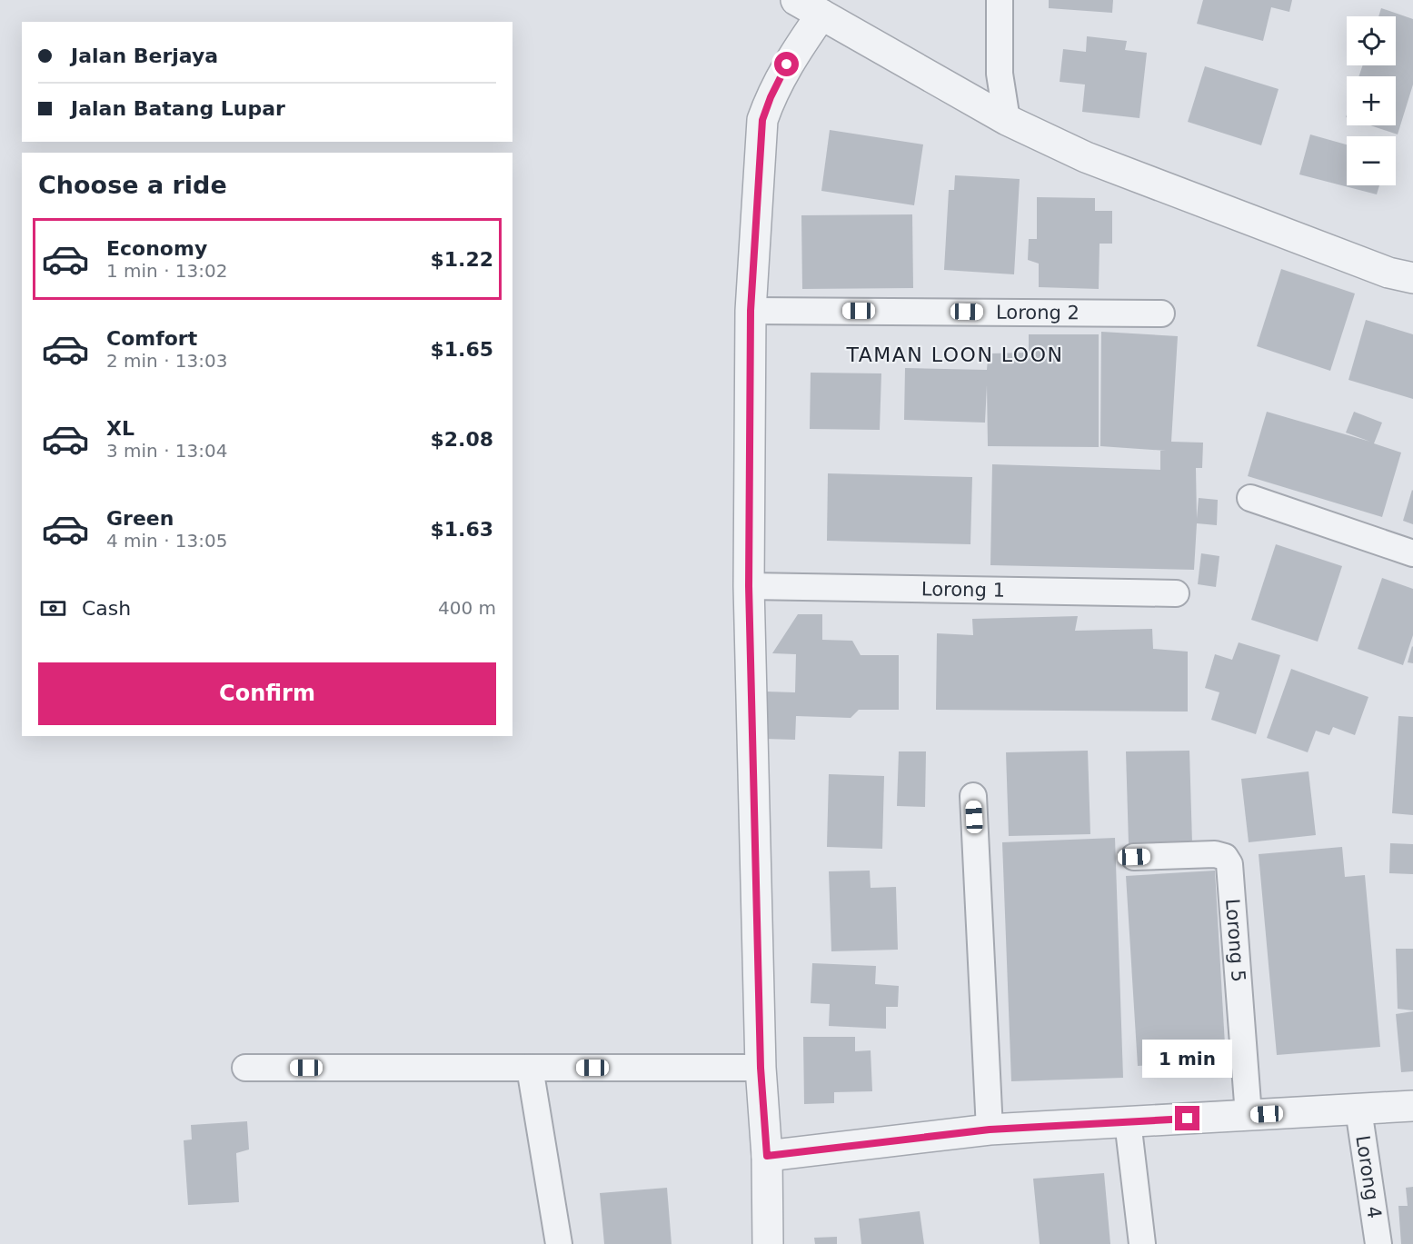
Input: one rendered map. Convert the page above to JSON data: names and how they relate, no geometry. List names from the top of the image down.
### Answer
{
  "streets": {
    "street": [
      "Lorong 2",
      "Lorong 1",
      "Lorong 5",
      "Lorong 4"
    ]
  },
  "districts": ["TAMAN LOON LOON"],
  "page": {
    "map_buttons": ["+", "−"],
    "banner": ["Jalan Berjaya", "Jalan Batang Lupar"],
    "heading": "Choose a ride",
    "list": [
      {
        "name": "Economy",
        "note": "1 min · 13:02",
        "value": "$1.22"
      },
      {
        "name": "Comfort",
        "note": "2 min · 13:03",
        "value": "$1.65"
      },
      {
        "name": "XL",
        "note": "3 min · 13:04",
        "value": "$2.08"
      },
      {
        "name": "Green",
        "note": "4 min · 13:05",
        "value": "$1.63"
      }
    ],
    "pay": ["Cash", "400 m"],
    "buttons": "Confirm",
    "bubble": "1 min"
  }
}
